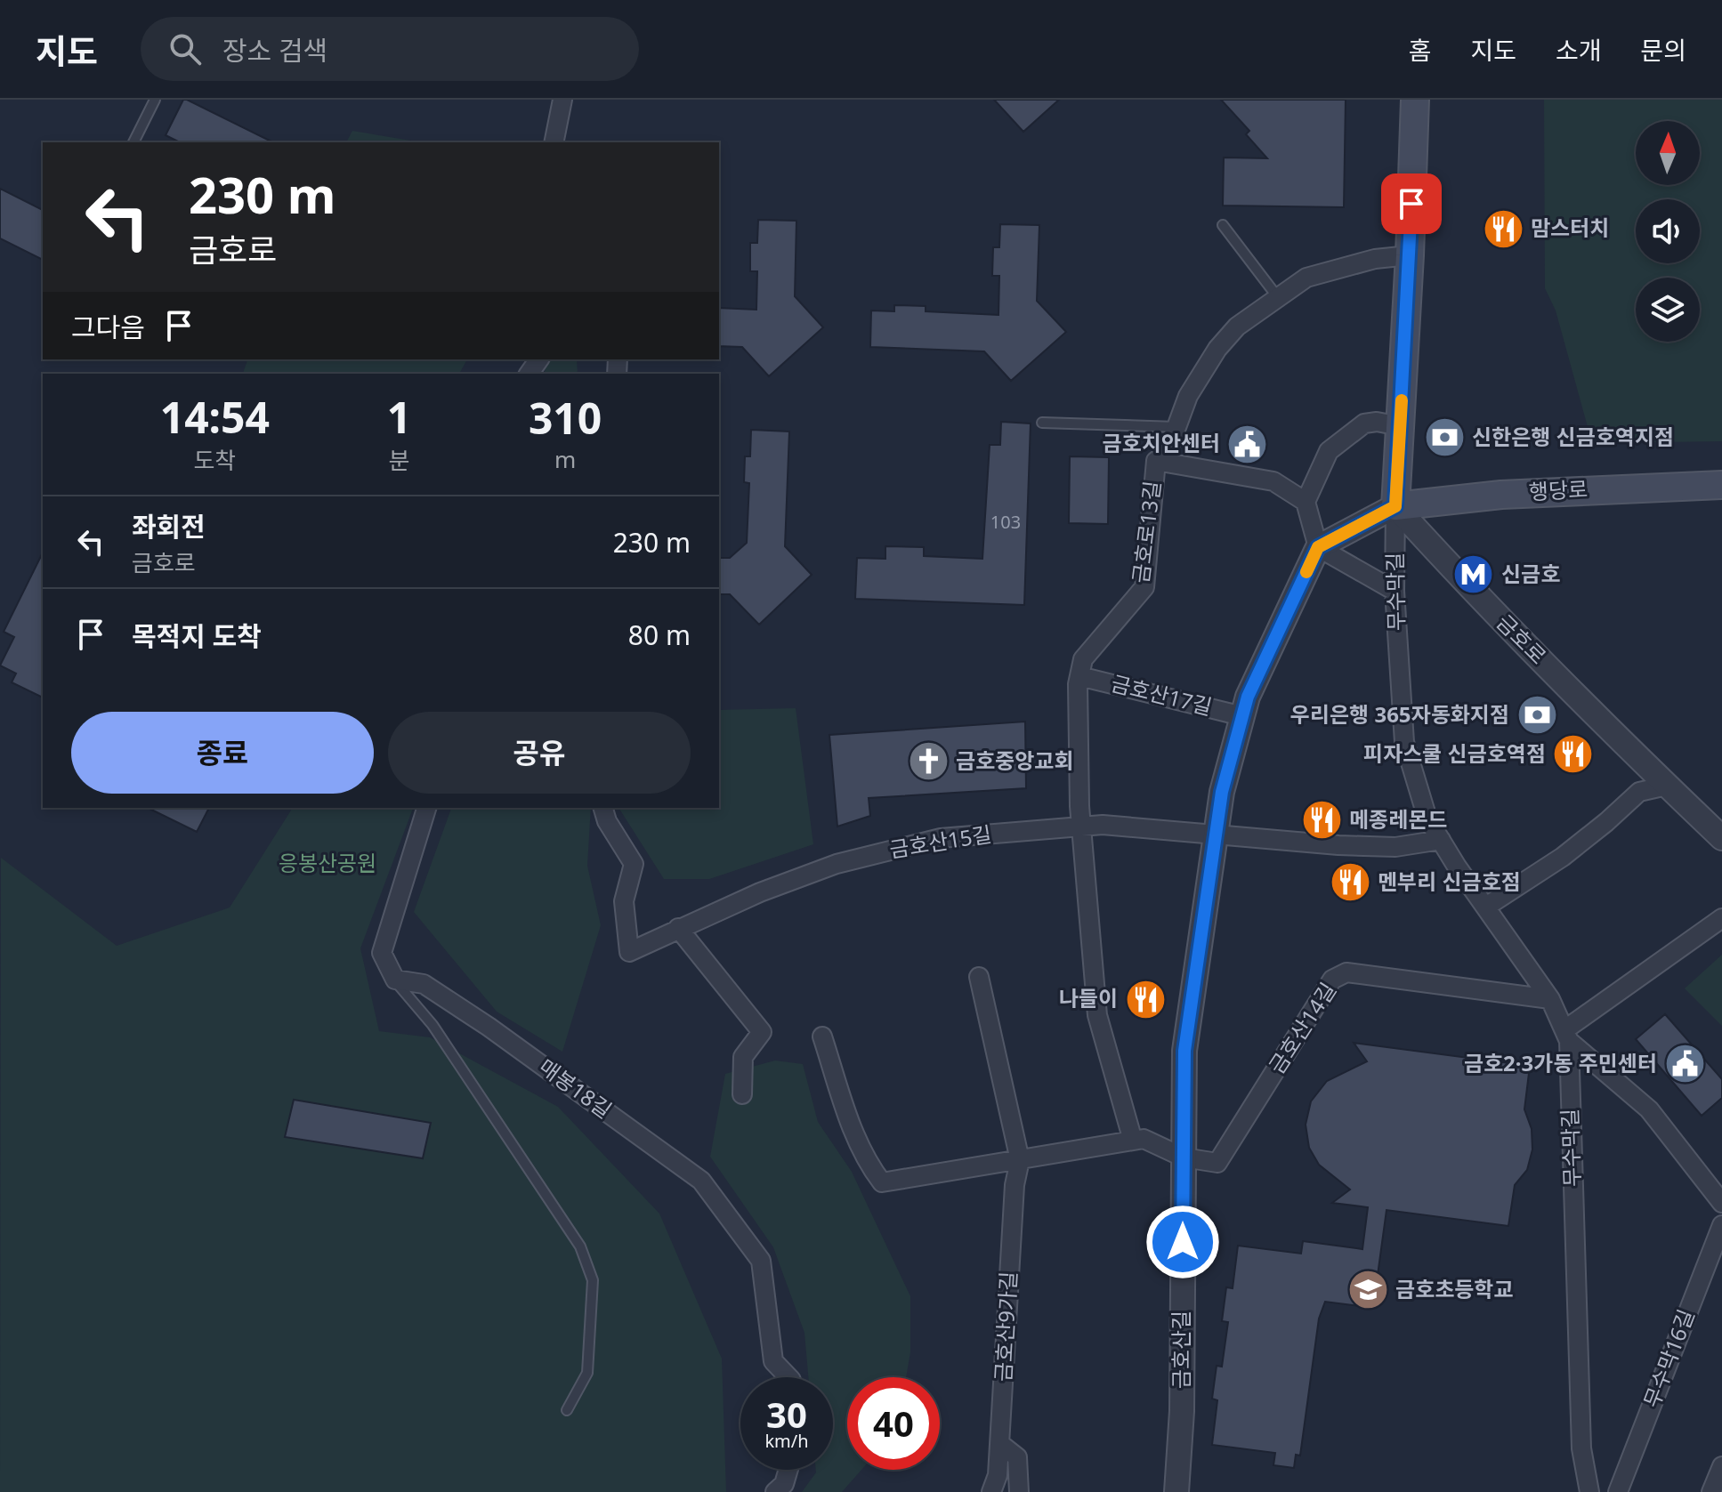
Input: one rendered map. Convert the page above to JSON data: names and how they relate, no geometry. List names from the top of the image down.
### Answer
{
  "streets": {
    "main road": ["행당로"],
    "street": [
      "금호로13길",
      "무수막길",
      "금호로",
      "금호산17길",
      "금호산15길",
      "금호산14길",
      "매봉18길",
      "금호산9가길",
      "금호산길",
      "무수막16길"
    ]
  },
  "crossings": [
    ["행당로", "무수막길"],
    ["행당로", "금호로"],
    ["금호로13길", "금호산17길"],
    ["금호로13길", "금호산15길"],
    ["무수막길", "금호로"],
    ["무수막길", "금호산14길"],
    ["금호산17길", "금호산길"],
    ["금호산15길", "금호산길"],
    ["금호산14길", "금호산길"]
  ],
  "parks": ["응봉산공원"],
  "places": {
    "restaurant": [
      "맘스터치",
      "피자스쿨 신금호역점",
      "메종레몬드",
      "멘부리 신금호점",
      "나들이"
    ],
    "bank": ["신한은행 신금호역지점", "우리은행 365자동화지점"],
    "public building": ["금호치안센터", "금호2·3가동 주민센터"],
    "metro station": ["신금호"],
    "church": ["금호중앙교회"],
    "school or university": ["금호초등학교"]
  },
  "house_numbers": ["103"],
  "north": "top",
  "page": {
    "header": "지도",
    "search": "장소 검색",
    "nav": [
      "홈",
      "지도",
      "소개",
      "문의"
    ],
    "turn": ["230 m", "금호로"],
    "then": "그다음",
    "eta": [
      "14:54",
      "도착",
      "1",
      "분",
      "310",
      "m"
    ],
    "list": [
      {
        "name": "좌회전",
        "note": "금호로",
        "value": "230 m"
      },
      {
        "name": "목적지 도착",
        "value": "80 m"
      }
    ],
    "buttons": ["종료", "공유"],
    "speed": "30 km/h",
    "limit": "40"
  }
}
